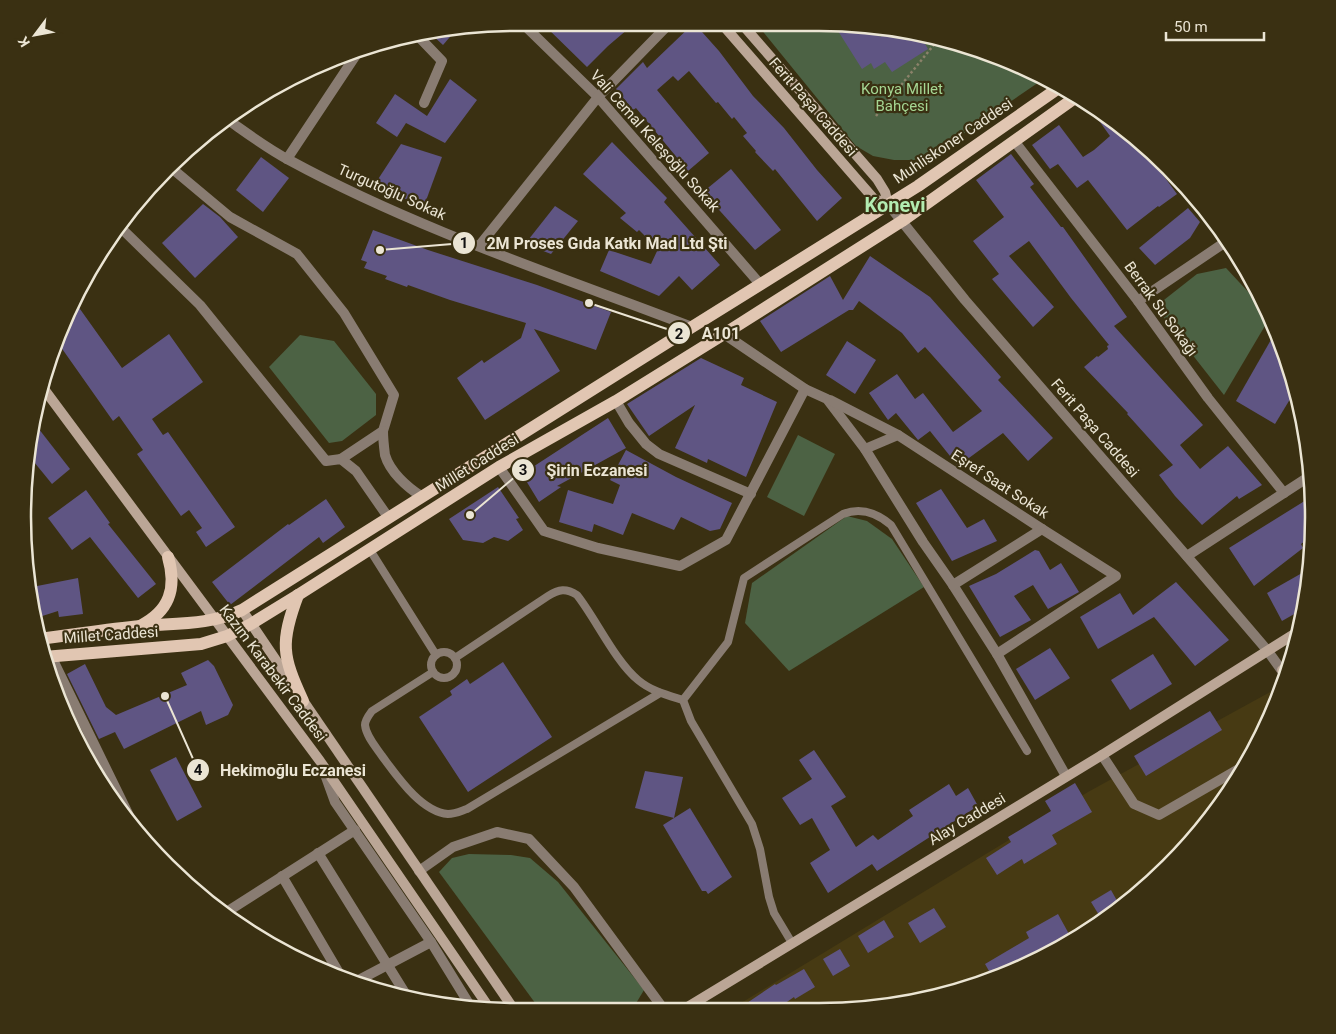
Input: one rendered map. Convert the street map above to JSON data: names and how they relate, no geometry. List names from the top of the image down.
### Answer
{
  "streets": {
    "main road": [
      "Ferit Paşa Caddesi",
      "Muhliskoner Caddesi",
      "Millet Caddesi",
      "Kazım Karabekir Caddesi",
      "Alay Caddesi"
    ],
    "street": [
      "Vali Cemal Keleşoğlu Sokak",
      "Turgutoğlu Sokak",
      "Berrak Su Sokağı",
      "Eşref Saat Sokak"
    ]
  },
  "crossings": [
    ["Ferit Paşa Caddesi", "Muhliskoner Caddesi"],
    ["Ferit Paşa Caddesi", "Millet Caddesi"],
    ["Ferit Paşa Caddesi", "Alay Caddesi"],
    ["Vali Cemal Keleşoğlu Sokak", "Millet Caddesi"],
    ["Muhliskoner Caddesi", "Millet Caddesi"],
    ["Turgutoğlu Sokak", "Millet Caddesi"],
    ["Millet Caddesi", "Eşref Saat Sokak"],
    ["Millet Caddesi", "Kazım Karabekir Caddesi"]
  ],
  "districts": ["Konevi"],
  "parks": ["Konya Millet Bahçesi"],
  "places": [
    "2M Proses Gıda Katkı Mad Ltd Şti",
    "A101",
    "Şirin Eczanesi",
    "Hekimoğlu Eczanesi"
  ],
  "scale_bar": "50 m",
  "north": "bottom left"
}
